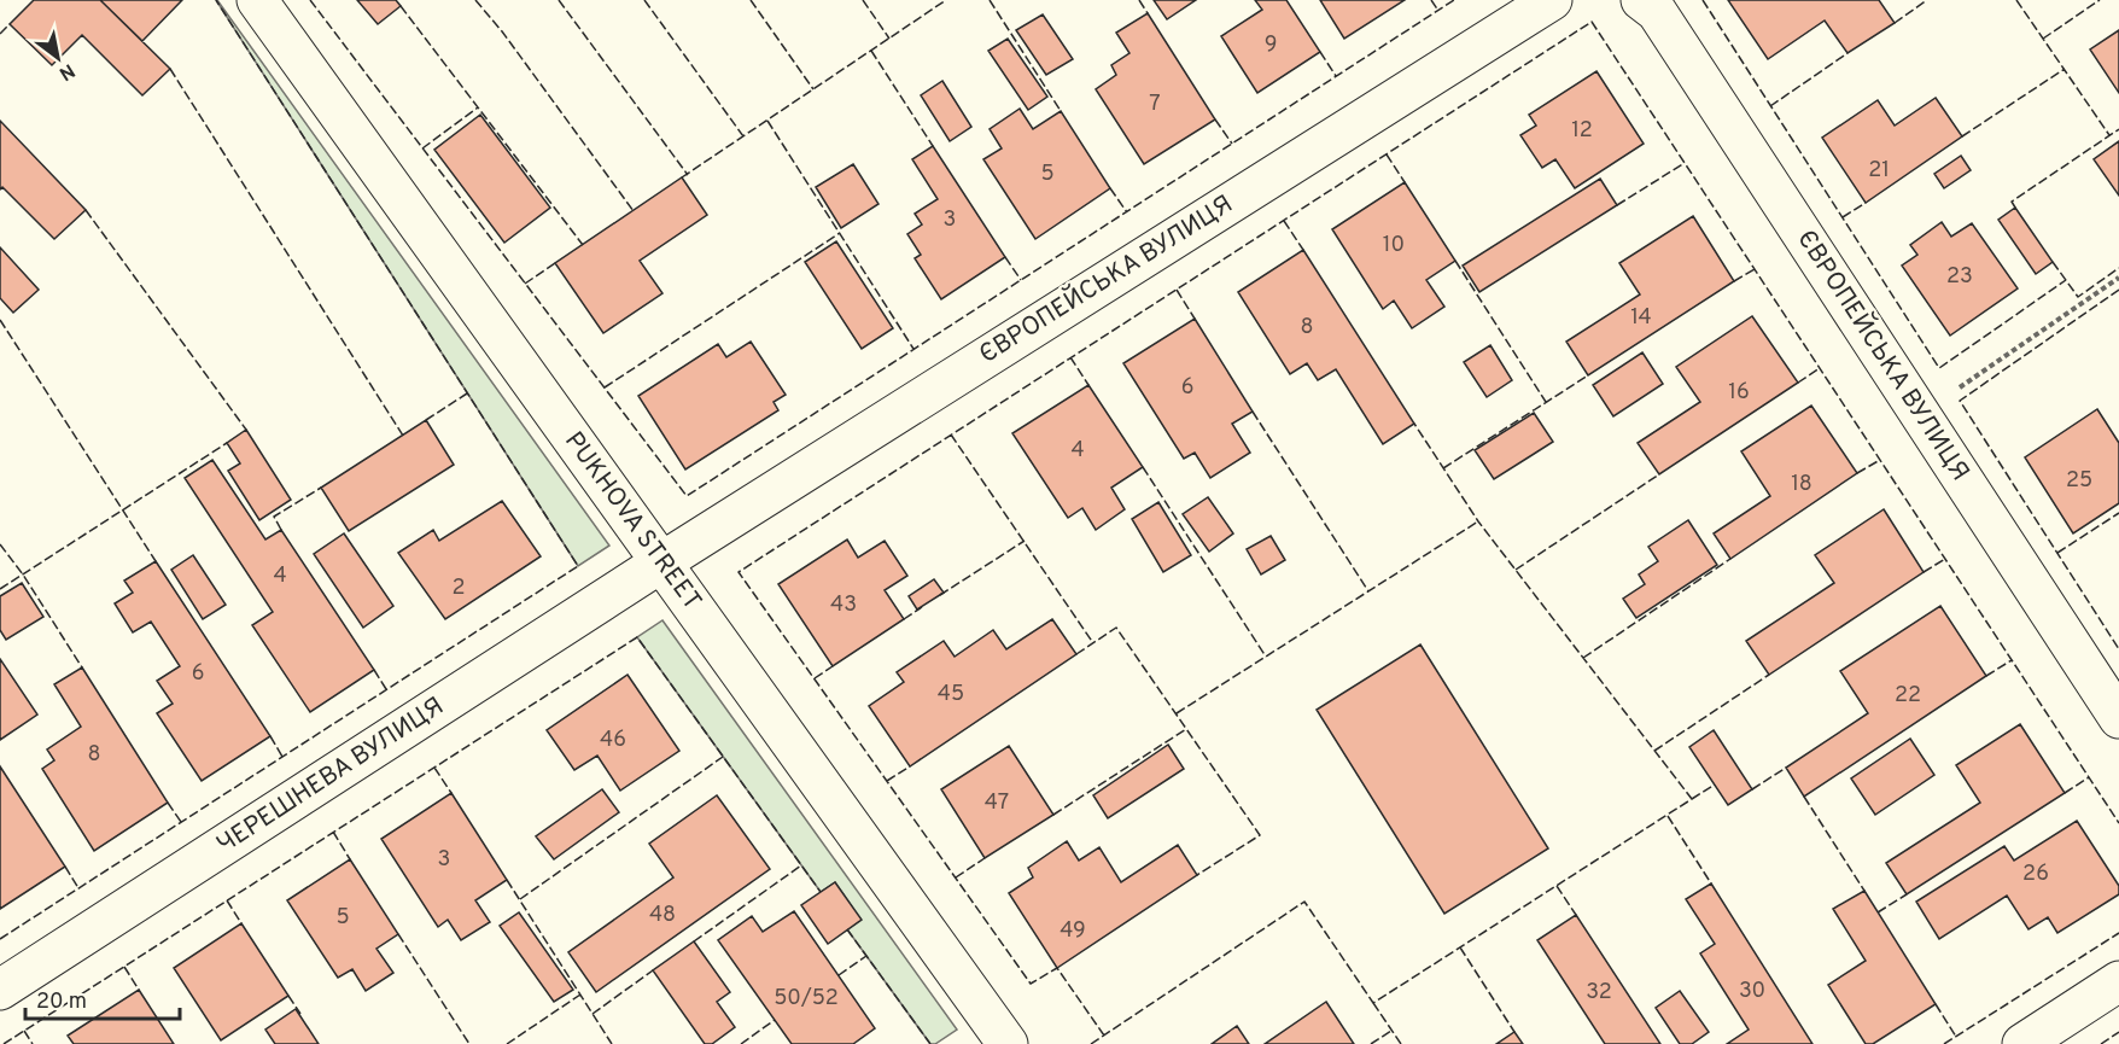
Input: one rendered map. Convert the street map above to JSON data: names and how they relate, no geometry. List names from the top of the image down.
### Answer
{
  "streets": {
    "street": ["ЄВРОПЕЙСЬКА ВУЛИЦЯ", "PUKHOVA STREET", "ЧЕРЕШНЕВА ВУЛИЦЯ"]
  },
  "crossings": [
    ["ЄВРОПЕЙСЬКА ВУЛИЦЯ", "PUKHOVA STREET"],
    ["ЄВРОПЕЙСЬКА ВУЛИЦЯ", "ЧЕРЕШНЕВА ВУЛИЦЯ"],
    ["PUKHOVA STREET", "ЧЕРЕШНЕВА ВУЛИЦЯ"]
  ],
  "house_numbers": [
    "9",
    "7",
    "12",
    "21",
    "5",
    "3",
    "10",
    "23",
    "14",
    "8",
    "6",
    "16",
    "4",
    "25",
    "18",
    "4",
    "2",
    "43",
    "6",
    "45",
    "22",
    "46",
    "8",
    "47",
    "3",
    "26",
    "48",
    "5",
    "49",
    "30",
    "32",
    "50/52"
  ],
  "scale_bar": "20 m",
  "north": "bottom right"
}
